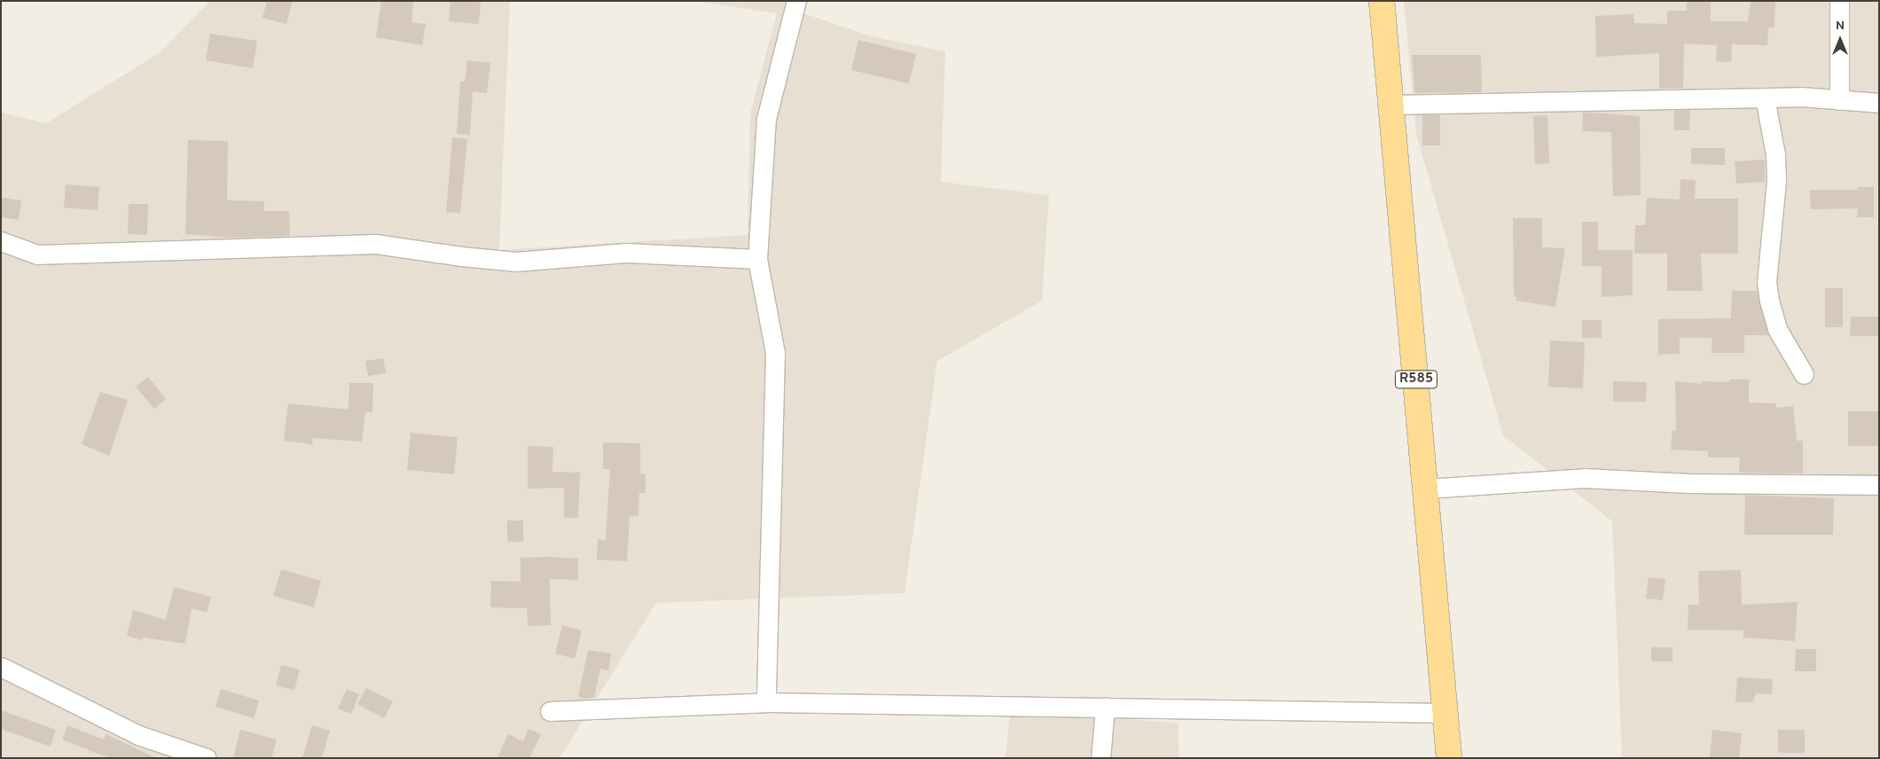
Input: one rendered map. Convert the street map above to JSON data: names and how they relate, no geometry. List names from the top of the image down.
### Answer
{
  "streets": {
    "main road": ["R585"]
  },
  "north": "top"
}
